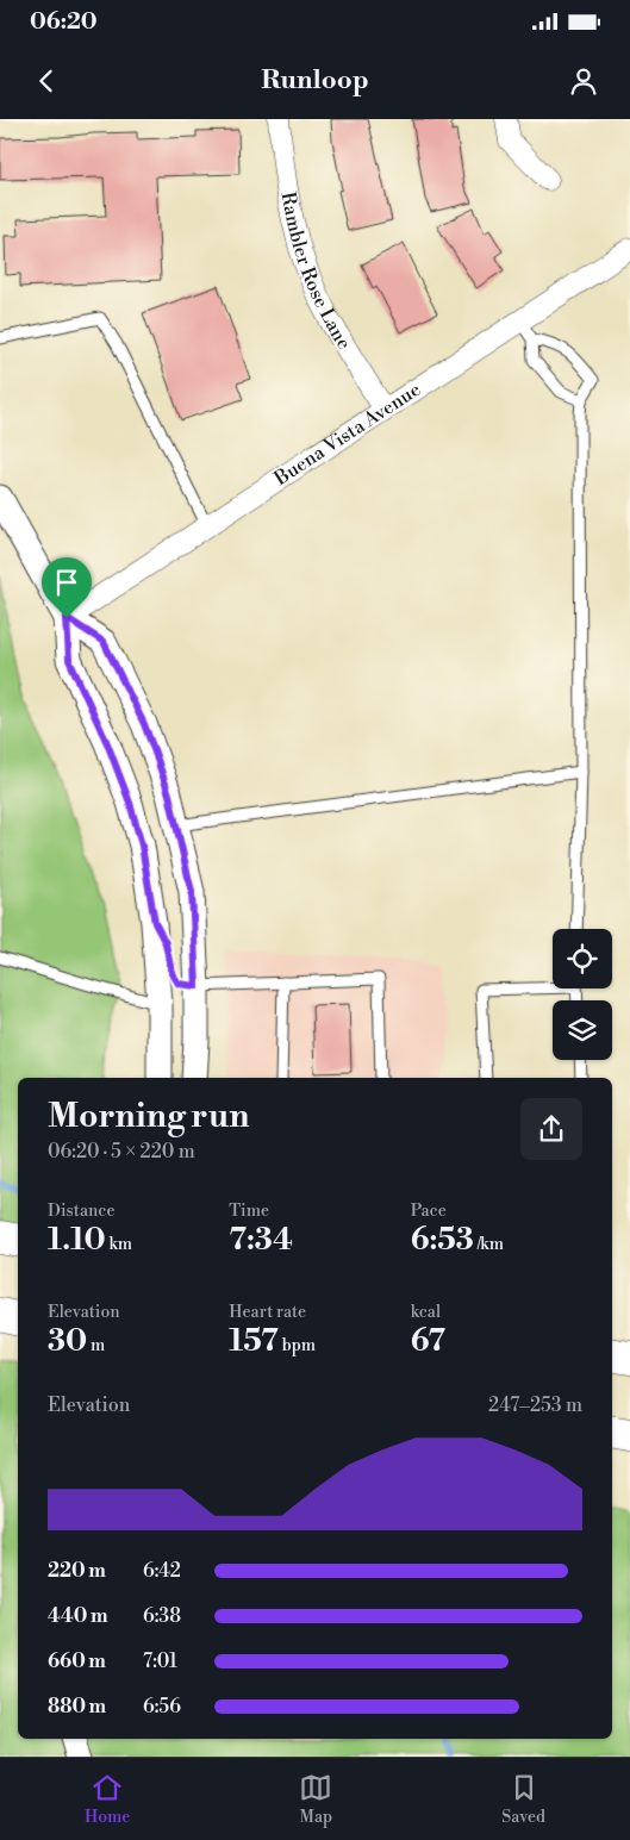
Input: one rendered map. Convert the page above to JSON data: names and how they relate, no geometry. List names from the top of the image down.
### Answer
{
  "streets": {
    "street": ["Rambler Rose Lane", "Buena Vista Avenue"]
  },
  "crossings": [
    ["Rambler Rose Lane", "Buena Vista Avenue"]
  ],
  "page": {
    "status": "06:20",
    "header": "Runloop",
    "heading": ["Morning run", "06:20 · 5 × 220 m"],
    "stats": [
      ["Distance", "1.10 km"],
      ["Time", "7:34"],
      ["Pace", "6:53 /km"],
      ["Elevation", "30 m"],
      ["Heart rate", "157 bpm"],
      ["kcal", "67"]
    ],
    "chart": ["Elevation", "247–253 m"],
    "list": [
      {
        "name": "220 m",
        "note": "6:42"
      },
      {
        "name": "440 m",
        "note": "6:38"
      },
      {
        "name": "660 m",
        "note": "7:01"
      },
      {
        "name": "880 m",
        "note": "6:56"
      }
    ],
    "tabs": ["Home", "Map", "Saved"]
  }
}
